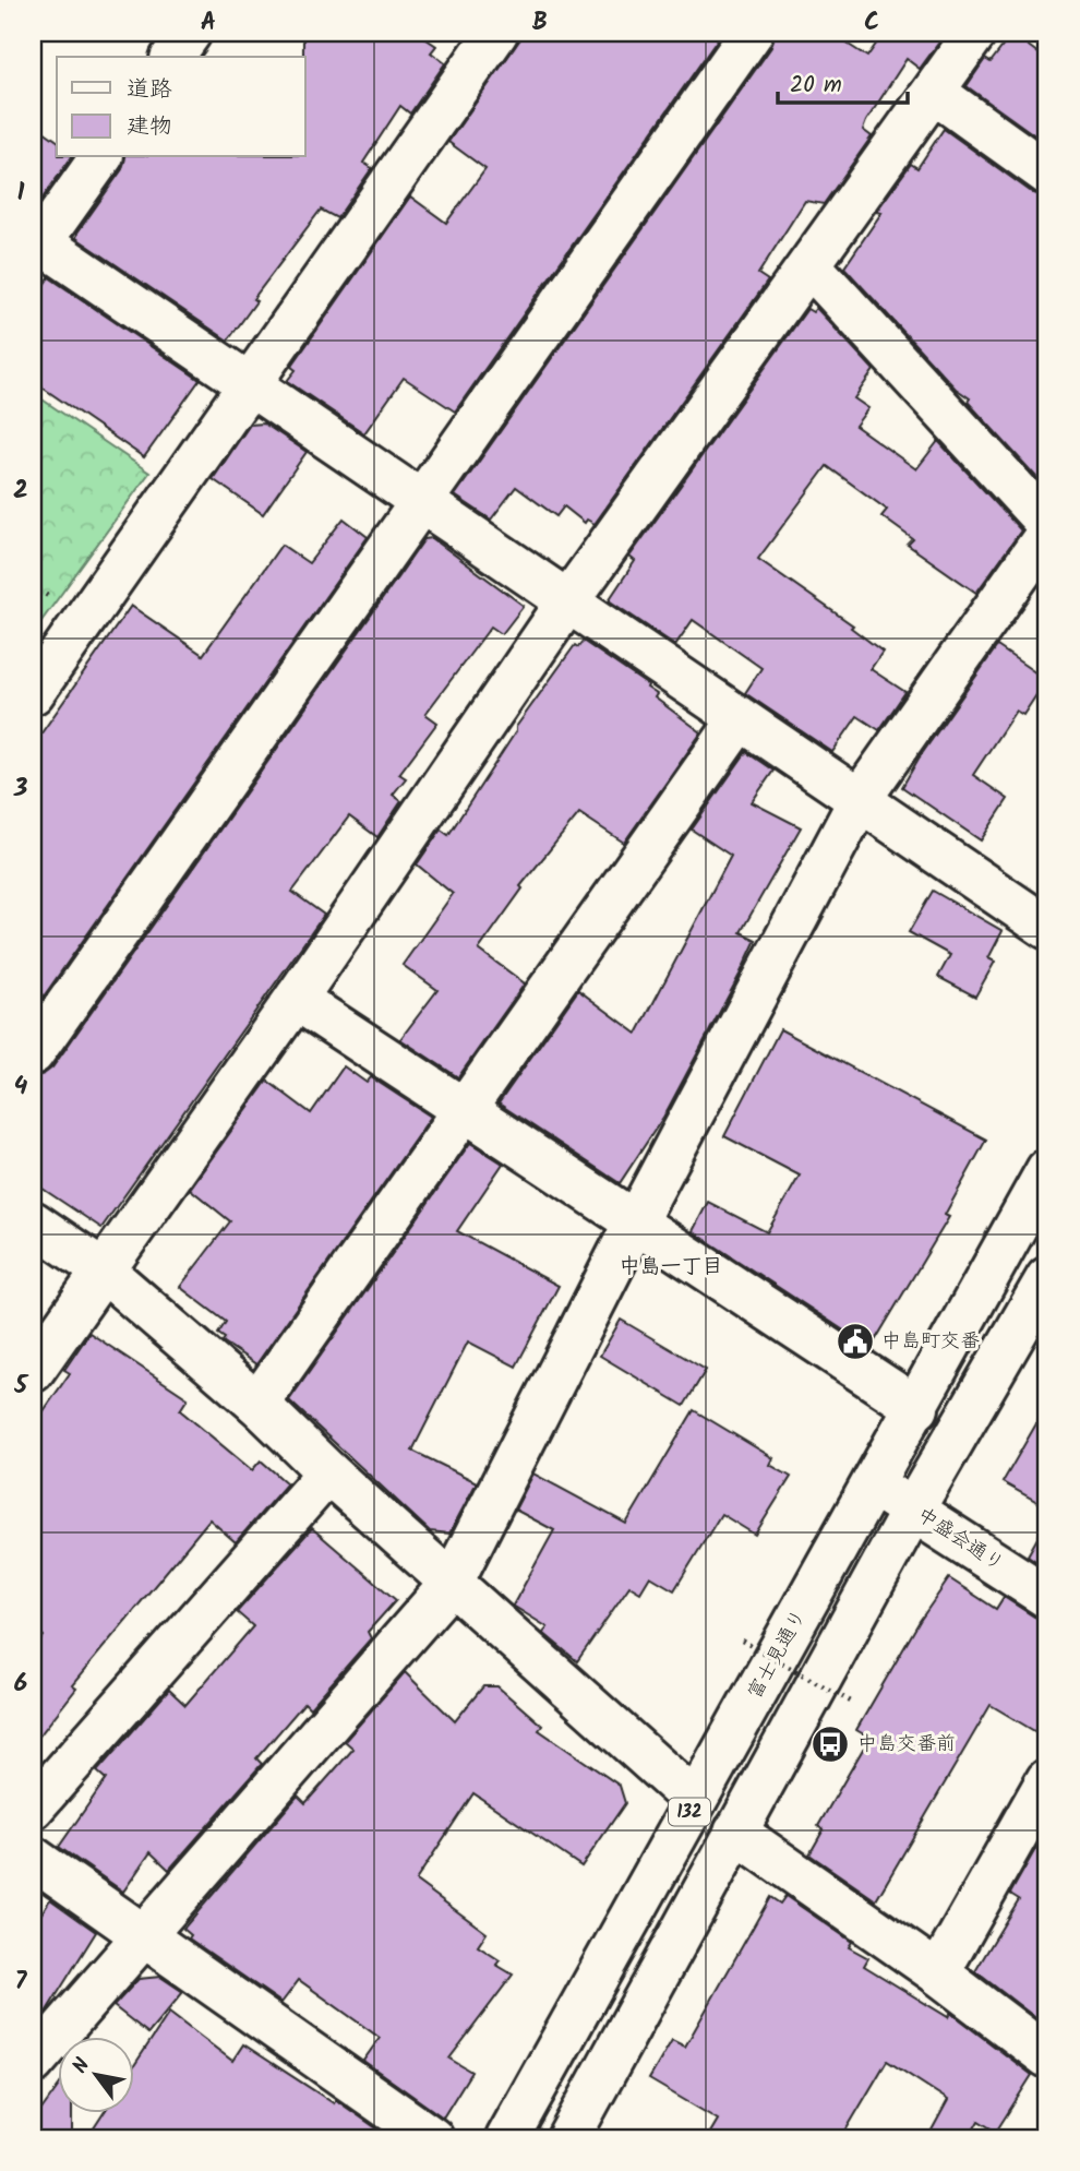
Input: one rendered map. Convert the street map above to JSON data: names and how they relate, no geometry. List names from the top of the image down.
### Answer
{
  "streets": {
    "main road": ["中盛会通り", "富士見通り", "132"]
  },
  "crossings": [
    ["中盛会通り", "富士見通り"],
    ["中盛会通り", "132"]
  ],
  "districts": ["中島一丁目"],
  "places": {
    "public building": ["中島町交番"],
    "bus stop": ["中島交番前"]
  },
  "legend": ["道路", "建物"],
  "scale_bar": "20 m",
  "north": "top left",
  "grid": {
    "columns": ["A", "B", "C"],
    "rows": [
      "1",
      "2",
      "3",
      "4",
      "5",
      "6",
      "7"
    ]
  }
}
